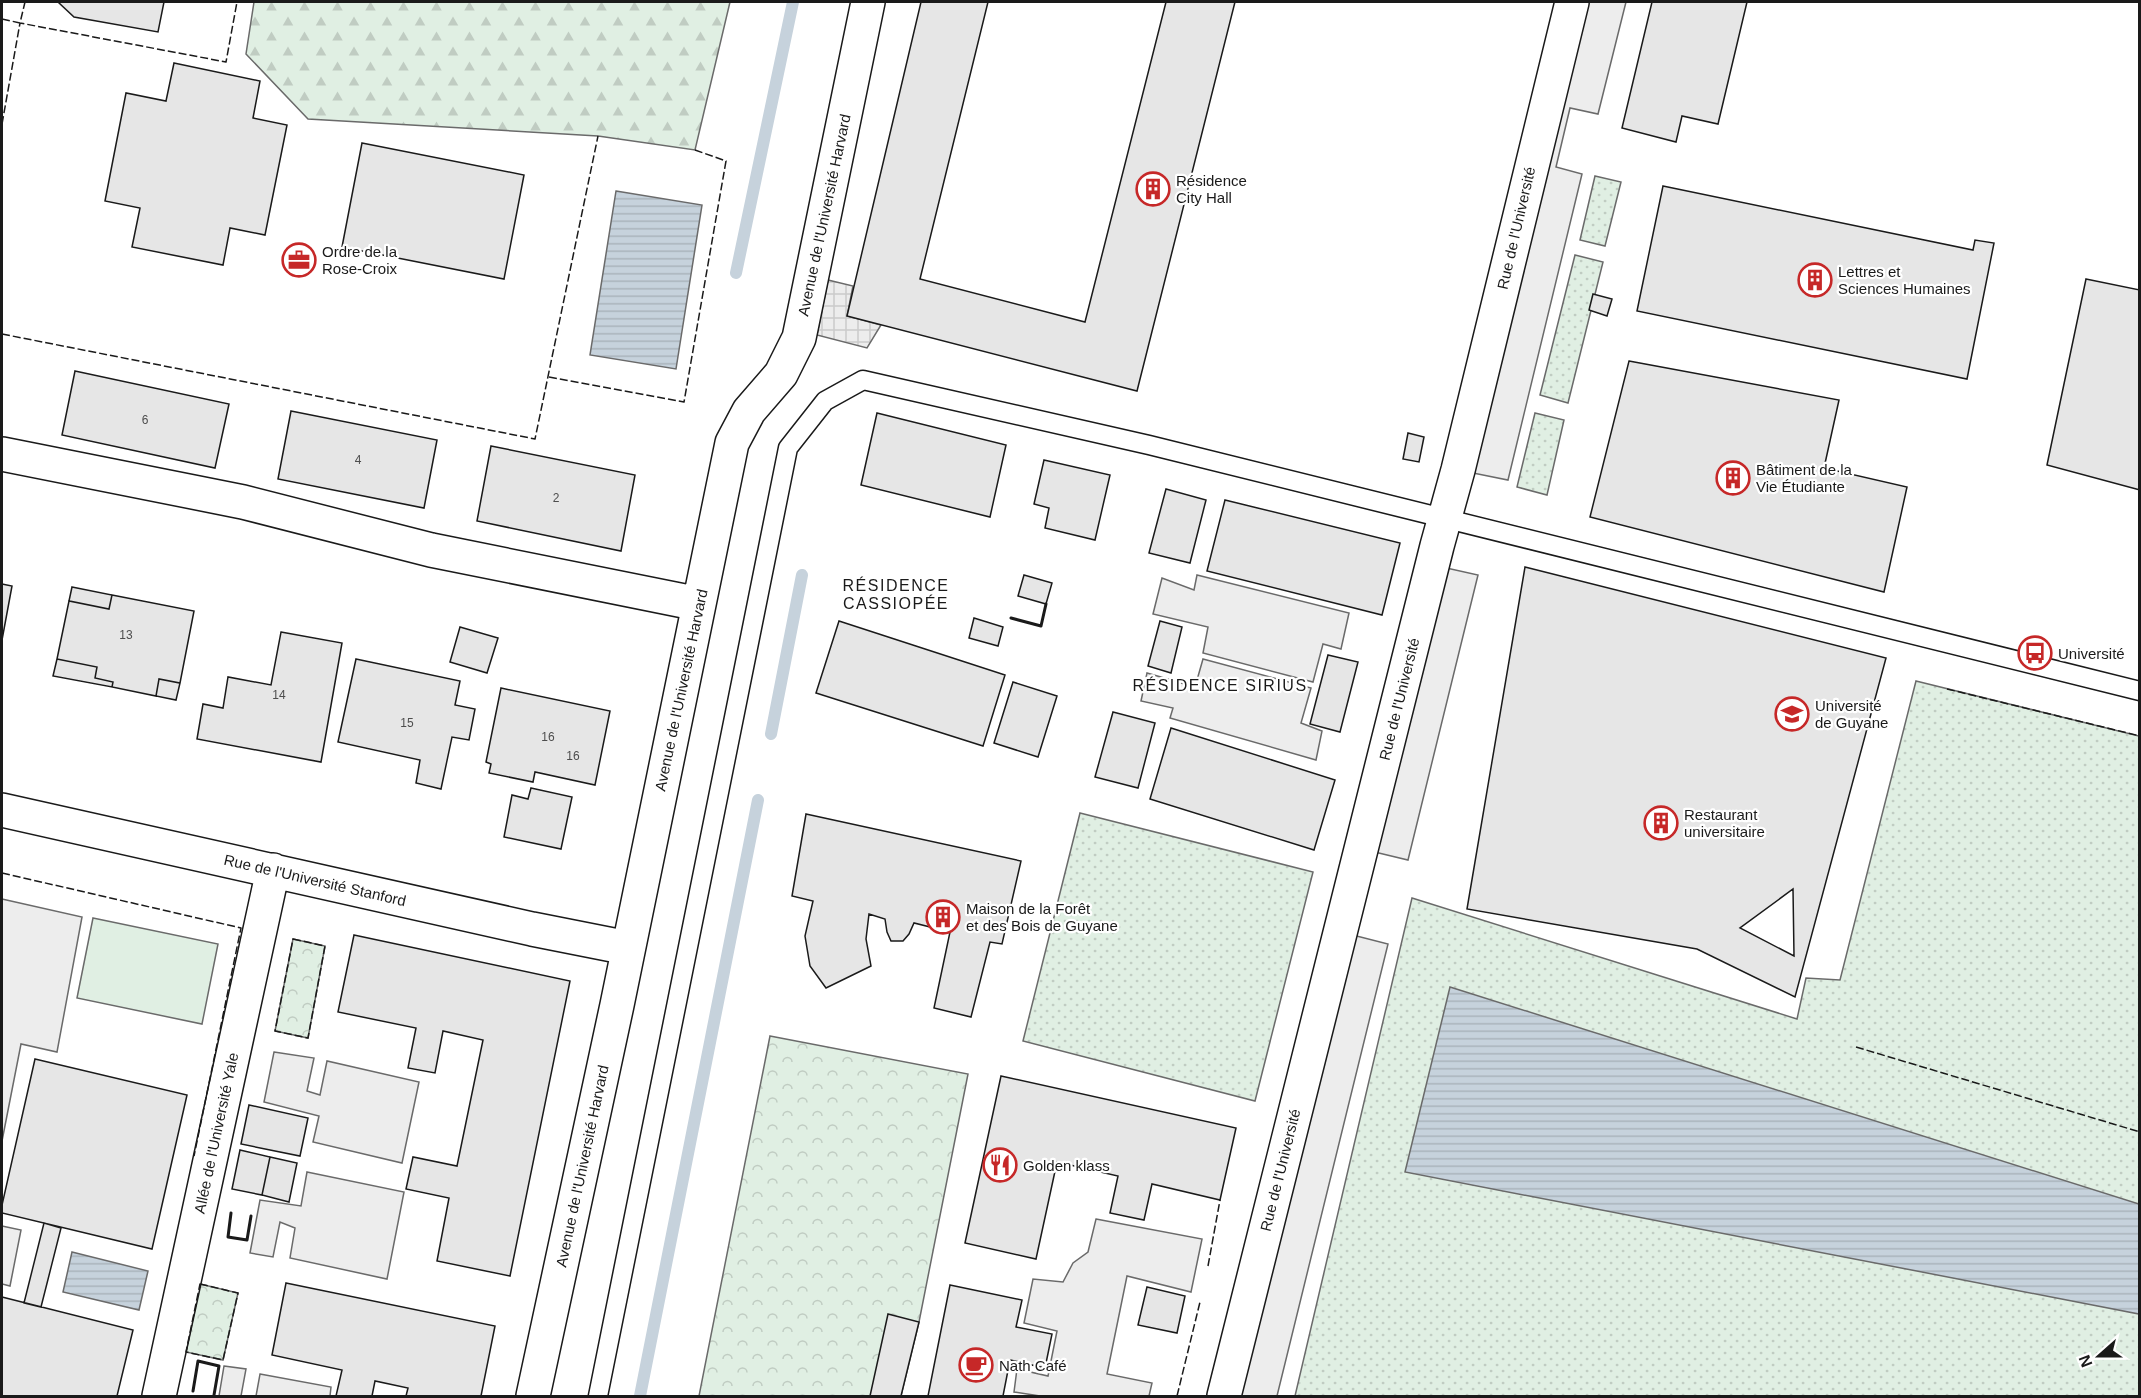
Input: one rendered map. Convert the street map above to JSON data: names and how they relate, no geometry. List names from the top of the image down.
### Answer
{
  "streets": {
    "street": [
      "Avenue de l'Université Harvard",
      "Rue de l'Université",
      "Rue de l'Université Stanford",
      "Allée de l'Université Yale"
    ]
  },
  "crossings": [
    ["Avenue de l'Université Harvard", "Rue de l'Université Stanford"],
    ["Rue de l'Université Stanford", "Allée de l'Université Yale"]
  ],
  "districts": ["RÉSIDENCE CASSIOPÉE", "RÉSIDENCE SIRIUS"],
  "places": {
    "building": [
      "Résidence City Hall",
      "Lettres et Sciences Humaines",
      "Bâtiment de la Vie Étudiante",
      "Restaurant universitaire",
      "Maison de la Forêt et des Bois de Guyane"
    ],
    "office": ["Ordre de la Rose-Croix"],
    "bus stop": ["Université"],
    "school or university": ["Université de Guyane"],
    "restaurant": ["Golden klass"],
    "cafe": ["Nath Café"]
  },
  "house_numbers": [
    "6",
    "4",
    "2",
    "13",
    "14",
    "15",
    "16",
    "16"
  ],
  "north": "left"
}
